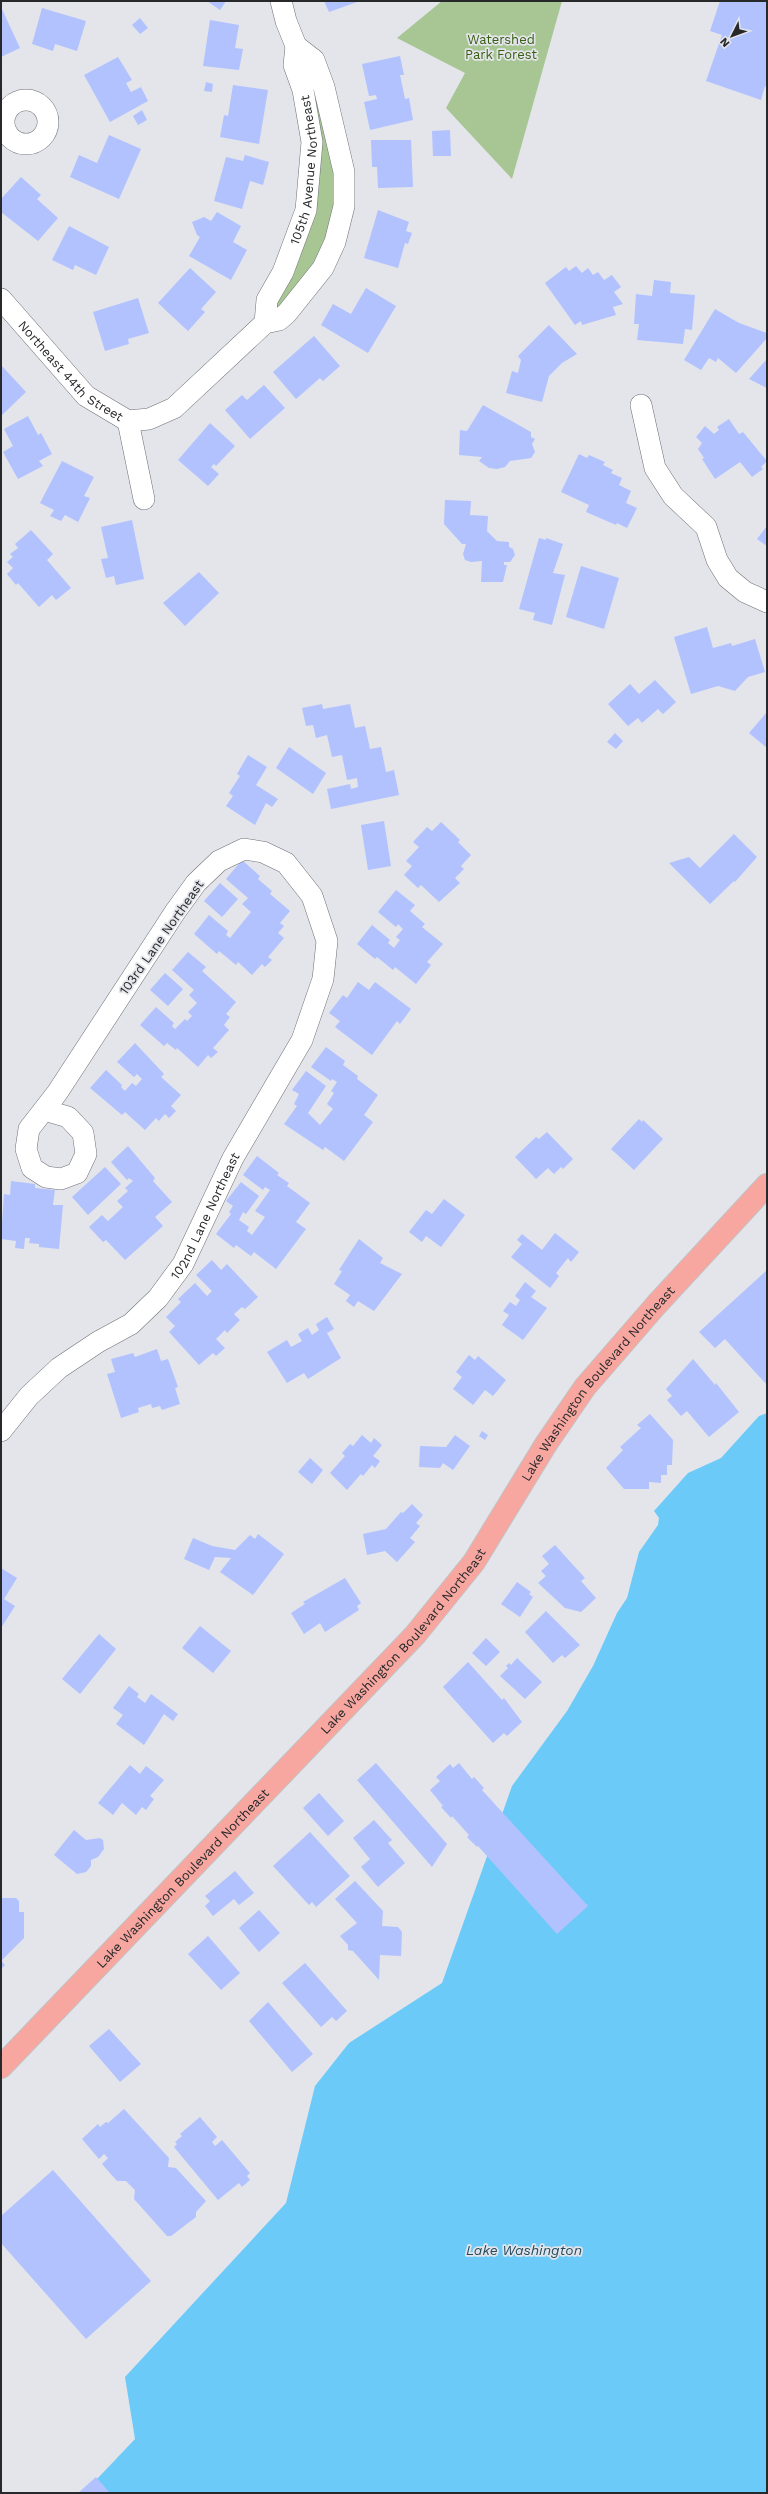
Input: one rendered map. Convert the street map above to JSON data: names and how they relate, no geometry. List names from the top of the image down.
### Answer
{
  "streets": {
    "main road": ["Lake Washington Boulevard Northeast"],
    "street": [
      "105th Avenue Northeast",
      "Northeast 44th Street",
      "103rd Lane Northeast",
      "102nd Lane Northeast"
    ]
  },
  "crossings": [
    ["105th Avenue Northeast", "Northeast 44th Street"],
    ["103rd Lane Northeast", "102nd Lane Northeast"]
  ],
  "water": ["Lake Washington"],
  "parks": ["Watershed Park Forest"],
  "north": "bottom left"
}
